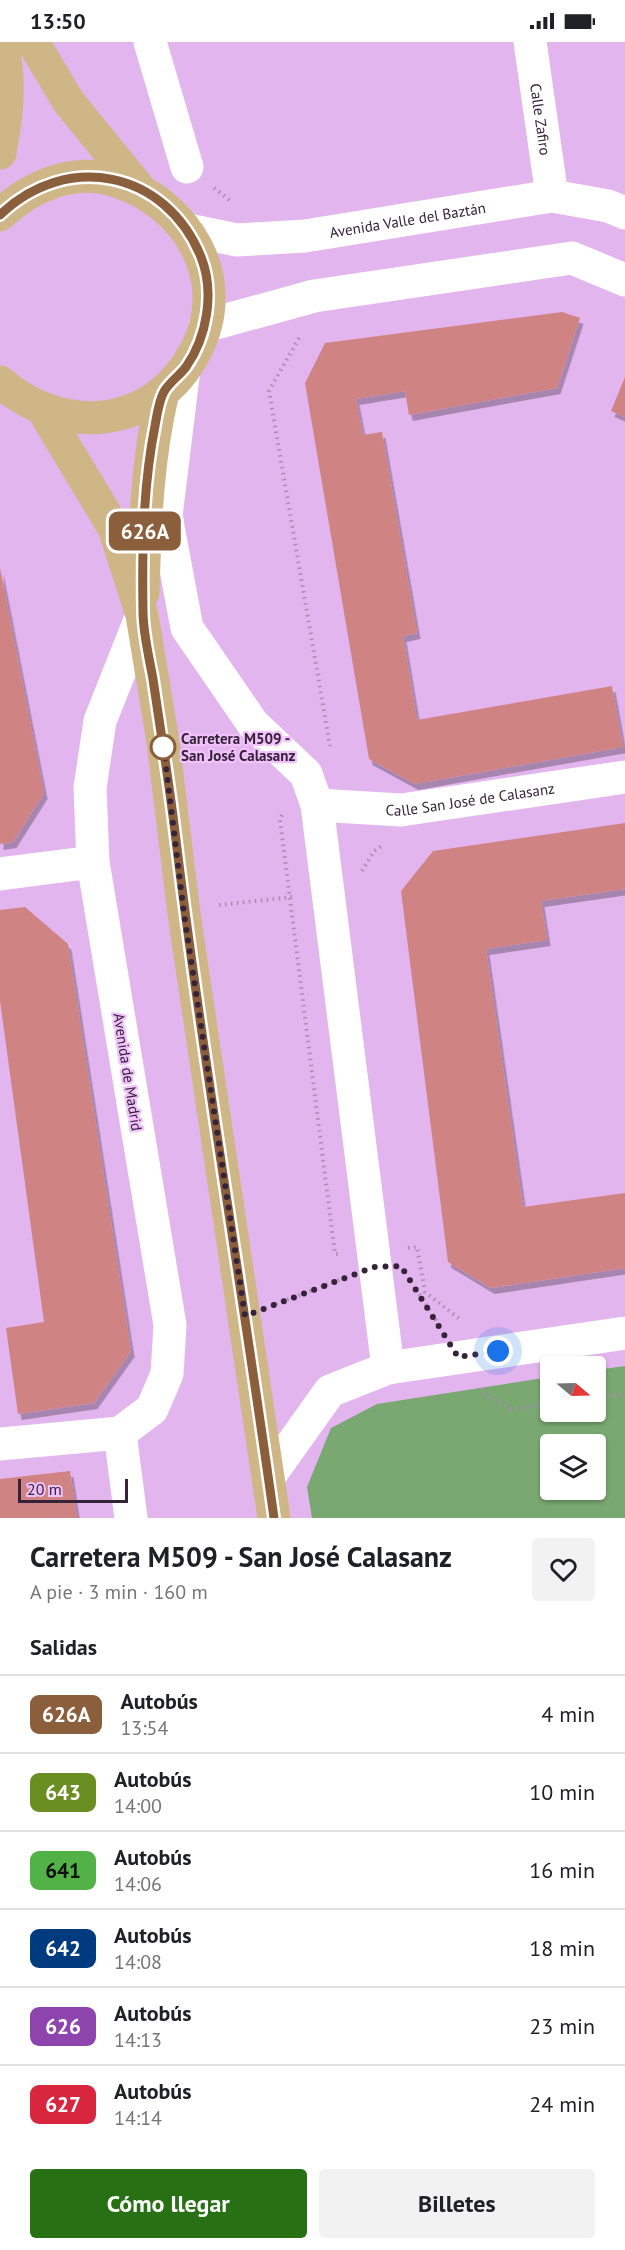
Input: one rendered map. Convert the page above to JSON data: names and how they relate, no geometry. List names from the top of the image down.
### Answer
{
  "streets": {
    "main road": ["Avenida de Madrid"],
    "street": ["Calle Zafiro", "Avenida Valle del Baztán", "Calle San José de Calasanz"]
  },
  "crossings": [
    ["Calle Zafiro", "Avenida Valle del Baztán"]
  ],
  "places": ["Carretera M509 - San José Calasanz"],
  "lines": ["bus line 626A"],
  "scale_bar": "20 m",
  "north": "right",
  "page": {
    "status": "13:50",
    "on_map": "626A",
    "scale": "20 m",
    "heading": [
      ["Carretera M509 - San José Calasanz", "A pie · 3 min · 160 m"],
      "Salidas"
    ],
    "list": [
      {
        "mark": "626A",
        "name": "Autobús",
        "note": "13:54",
        "value": "4 min"
      },
      {
        "mark": "643",
        "name": "Autobús",
        "note": "14:00",
        "value": "10 min"
      },
      {
        "mark": "641",
        "name": "Autobús",
        "note": "14:06",
        "value": "16 min"
      },
      {
        "mark": "642",
        "name": "Autobús",
        "note": "14:08",
        "value": "18 min"
      },
      {
        "mark": "626",
        "name": "Autobús",
        "note": "14:13",
        "value": "23 min"
      },
      {
        "mark": "627",
        "name": "Autobús",
        "note": "14:14",
        "value": "24 min"
      }
    ],
    "buttons": ["Cómo llegar", "Billetes"]
  }
}
